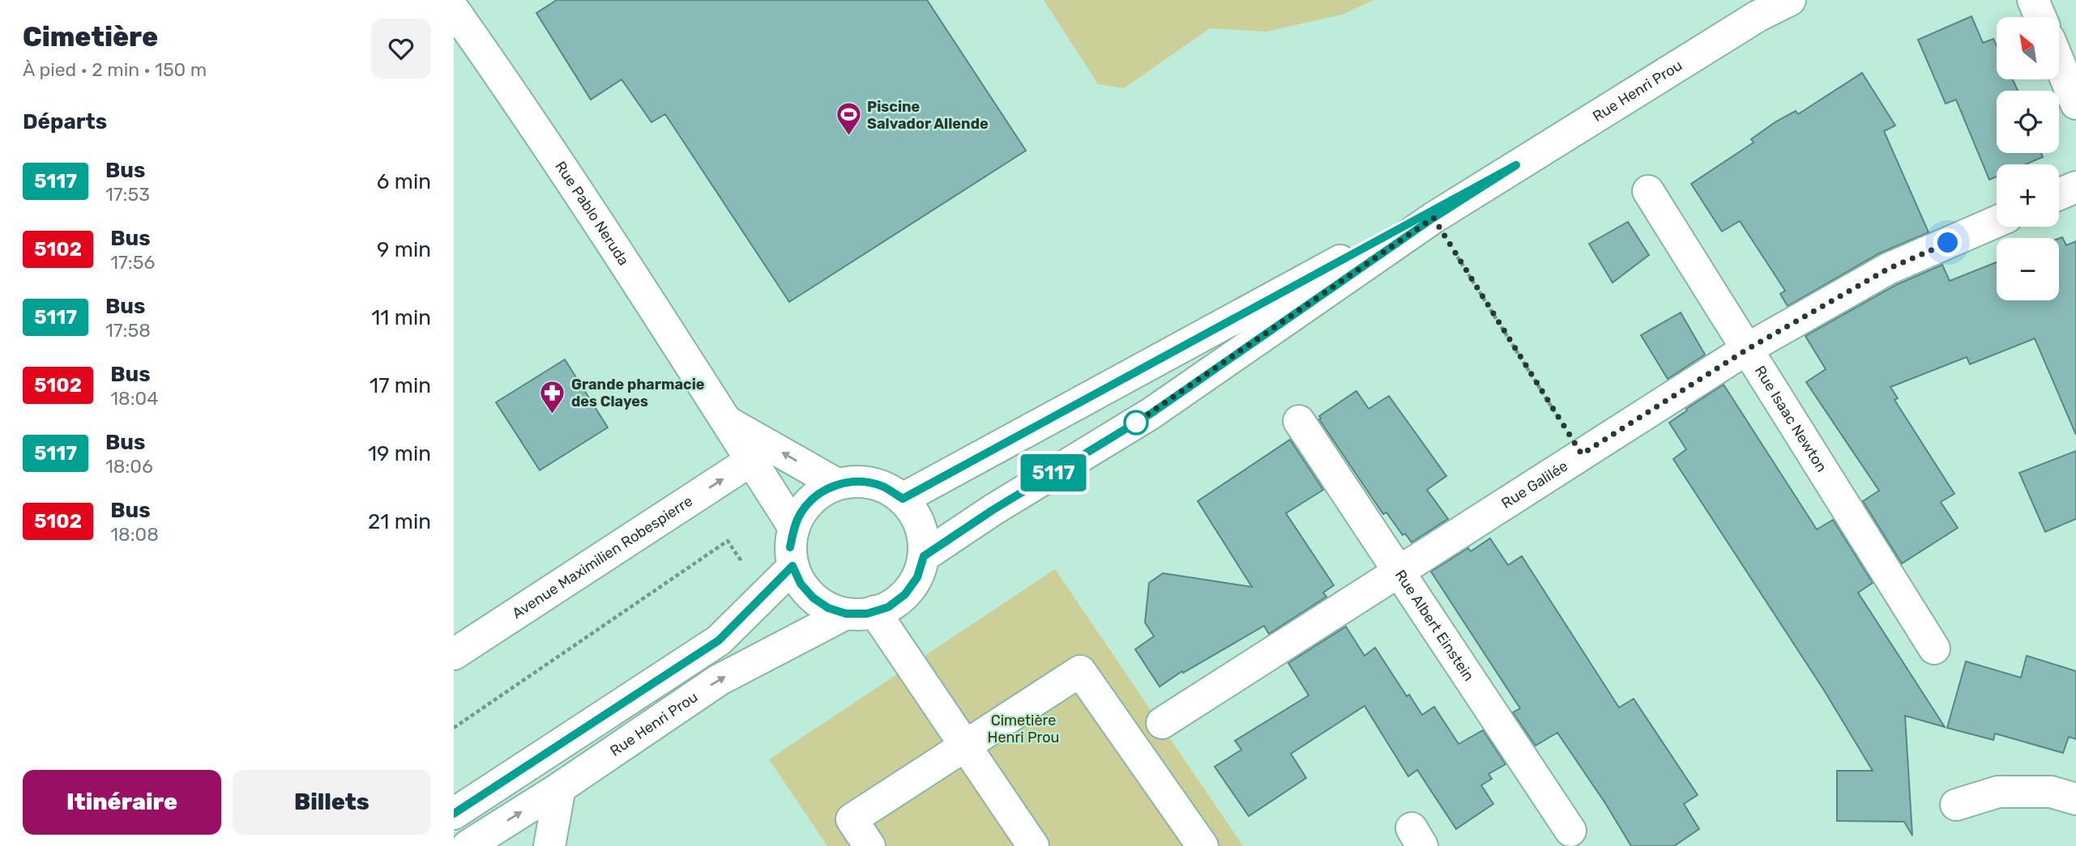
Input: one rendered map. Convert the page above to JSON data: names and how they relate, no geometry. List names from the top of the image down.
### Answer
{
  "streets": {
    "street": [
      "Rue Henri Prou",
      "Rue Pablo Neruda",
      "Rue Isaac Newton",
      "Rue Galilée",
      "Avenue Maximilien Robespierre",
      "Rue Albert Einstein"
    ]
  },
  "crossings": [
    ["Rue Henri Prou", "Rue Pablo Neruda"],
    ["Rue Pablo Neruda", "Avenue Maximilien Robespierre"],
    ["Rue Isaac Newton", "Rue Galilée"],
    ["Rue Galilée", "Rue Albert Einstein"]
  ],
  "parks": ["Cimetière Henri Prou"],
  "places": {
    "sports": ["Piscine Salvador Allende"],
    "pharmacy": ["Grande pharmacie des Clayes"]
  },
  "lines": ["bus line 5117"],
  "north": "top left",
  "page": {
    "heading": [
      ["Cimetière", "À pied · 2 min · 150 m"],
      "Départs"
    ],
    "on_map": "5117",
    "map_buttons": ["+", "−"],
    "list": [
      {
        "mark": "5117",
        "name": "Bus",
        "note": "17:53",
        "value": "6 min"
      },
      {
        "mark": "5102",
        "name": "Bus",
        "note": "17:56",
        "value": "9 min"
      },
      {
        "mark": "5117",
        "name": "Bus",
        "note": "17:58",
        "value": "11 min"
      },
      {
        "mark": "5102",
        "name": "Bus",
        "note": "18:04",
        "value": "17 min"
      },
      {
        "mark": "5117",
        "name": "Bus",
        "note": "18:06",
        "value": "19 min"
      },
      {
        "mark": "5102",
        "name": "Bus",
        "note": "18:08",
        "value": "21 min"
      }
    ],
    "buttons": ["Itinéraire", "Billets"]
  }
}
